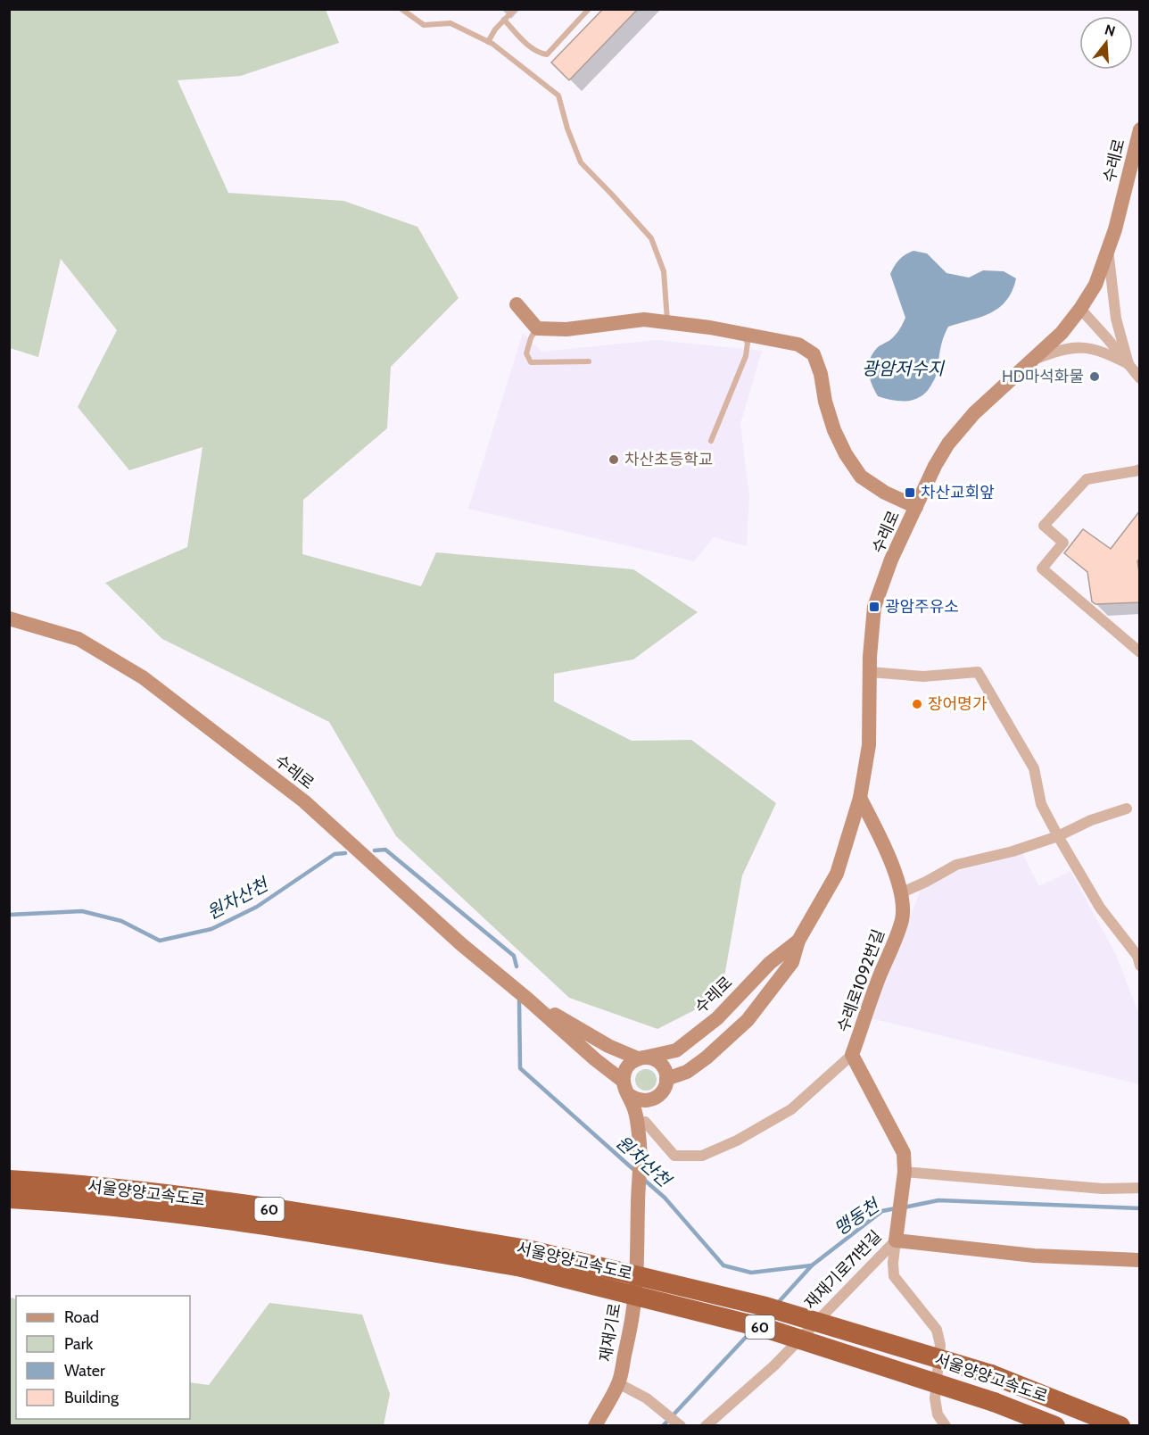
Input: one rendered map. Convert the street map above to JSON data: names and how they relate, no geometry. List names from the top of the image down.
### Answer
{
  "streets": {
    "highway": ["서울양양고속도로", "60"],
    "main road": [
      "수레로",
      "수레로1092번길",
      "재재기로71번길",
      "재재기로"
    ]
  },
  "crossings": [
    ["수레로", "수레로1092번길"],
    ["수레로1092번길", "재재기로71번길"]
  ],
  "water": ["광암저수지", "원차산천", "맹동천"],
  "places": {
    "other": ["HD마석화물", "차산초등학교", "장어명가"],
    "transit": ["차산교회앞", "광암주유소"]
  },
  "legend": [
    "Road",
    "Park",
    "Water",
    "Building"
  ],
  "north": "top"
}
